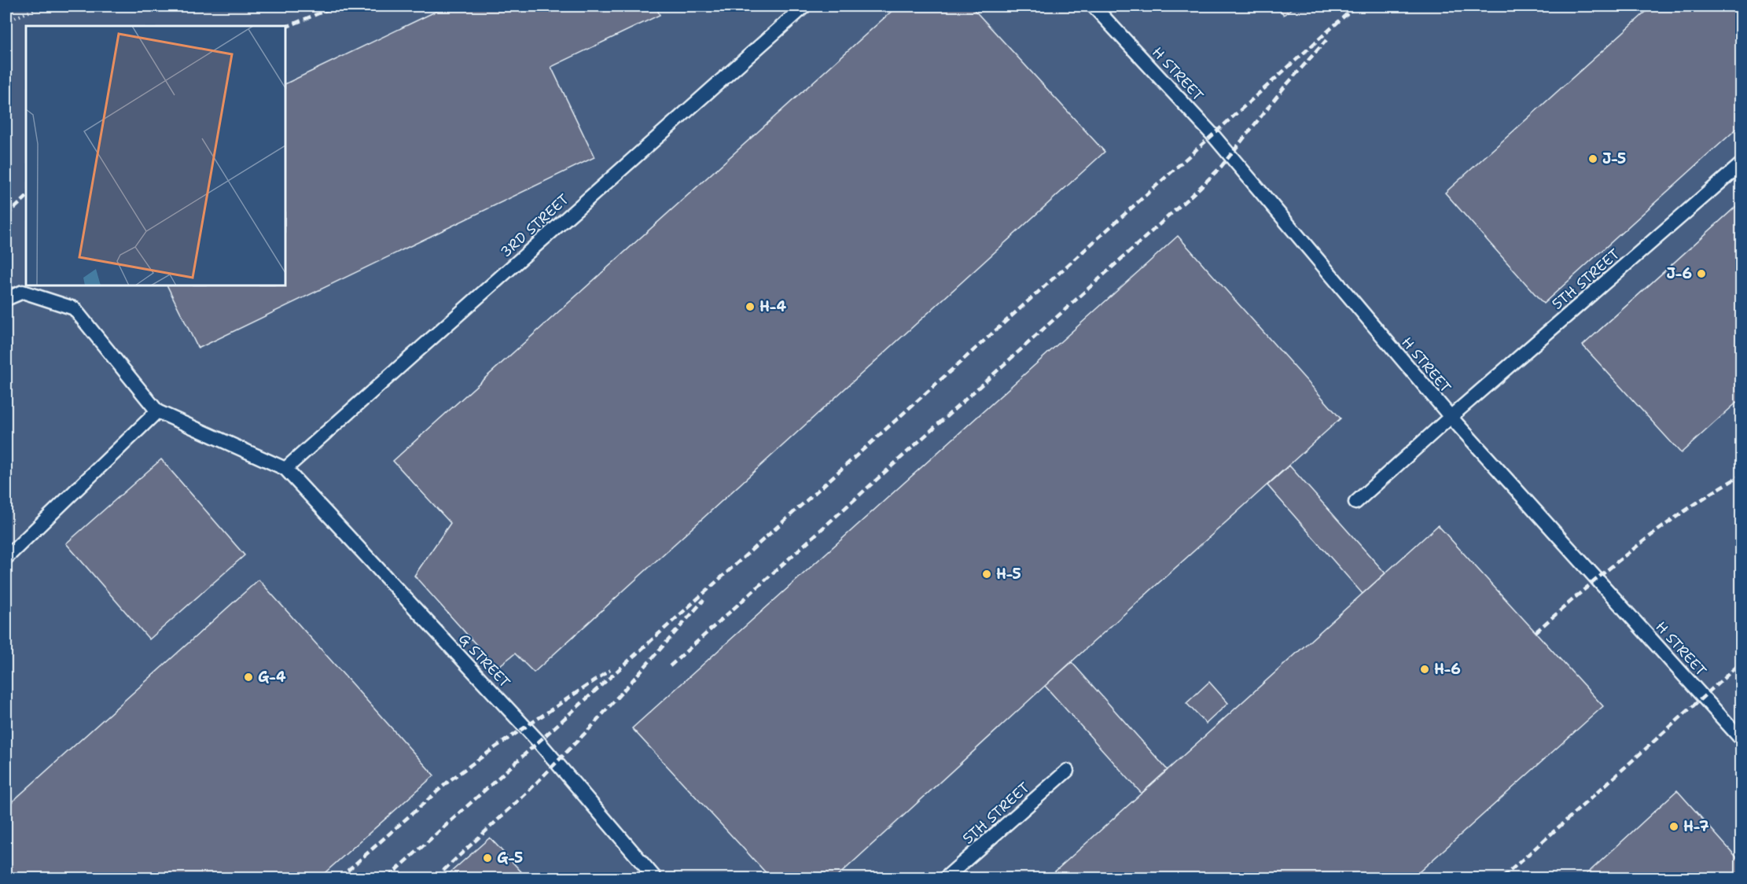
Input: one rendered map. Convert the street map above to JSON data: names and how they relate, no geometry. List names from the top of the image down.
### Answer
{
  "streets": {
    "lane": [
      "H STREET",
      "3RD STREET",
      "5TH STREET",
      "G STREET"
    ]
  },
  "crossings": [
    ["H STREET", "5TH STREET"],
    ["3RD STREET", "G STREET"]
  ],
  "places": [
    "J-5",
    "J-6",
    "H-4",
    "H-5",
    "H-6",
    "G-4",
    "H-7",
    "G-5"
  ]
}
